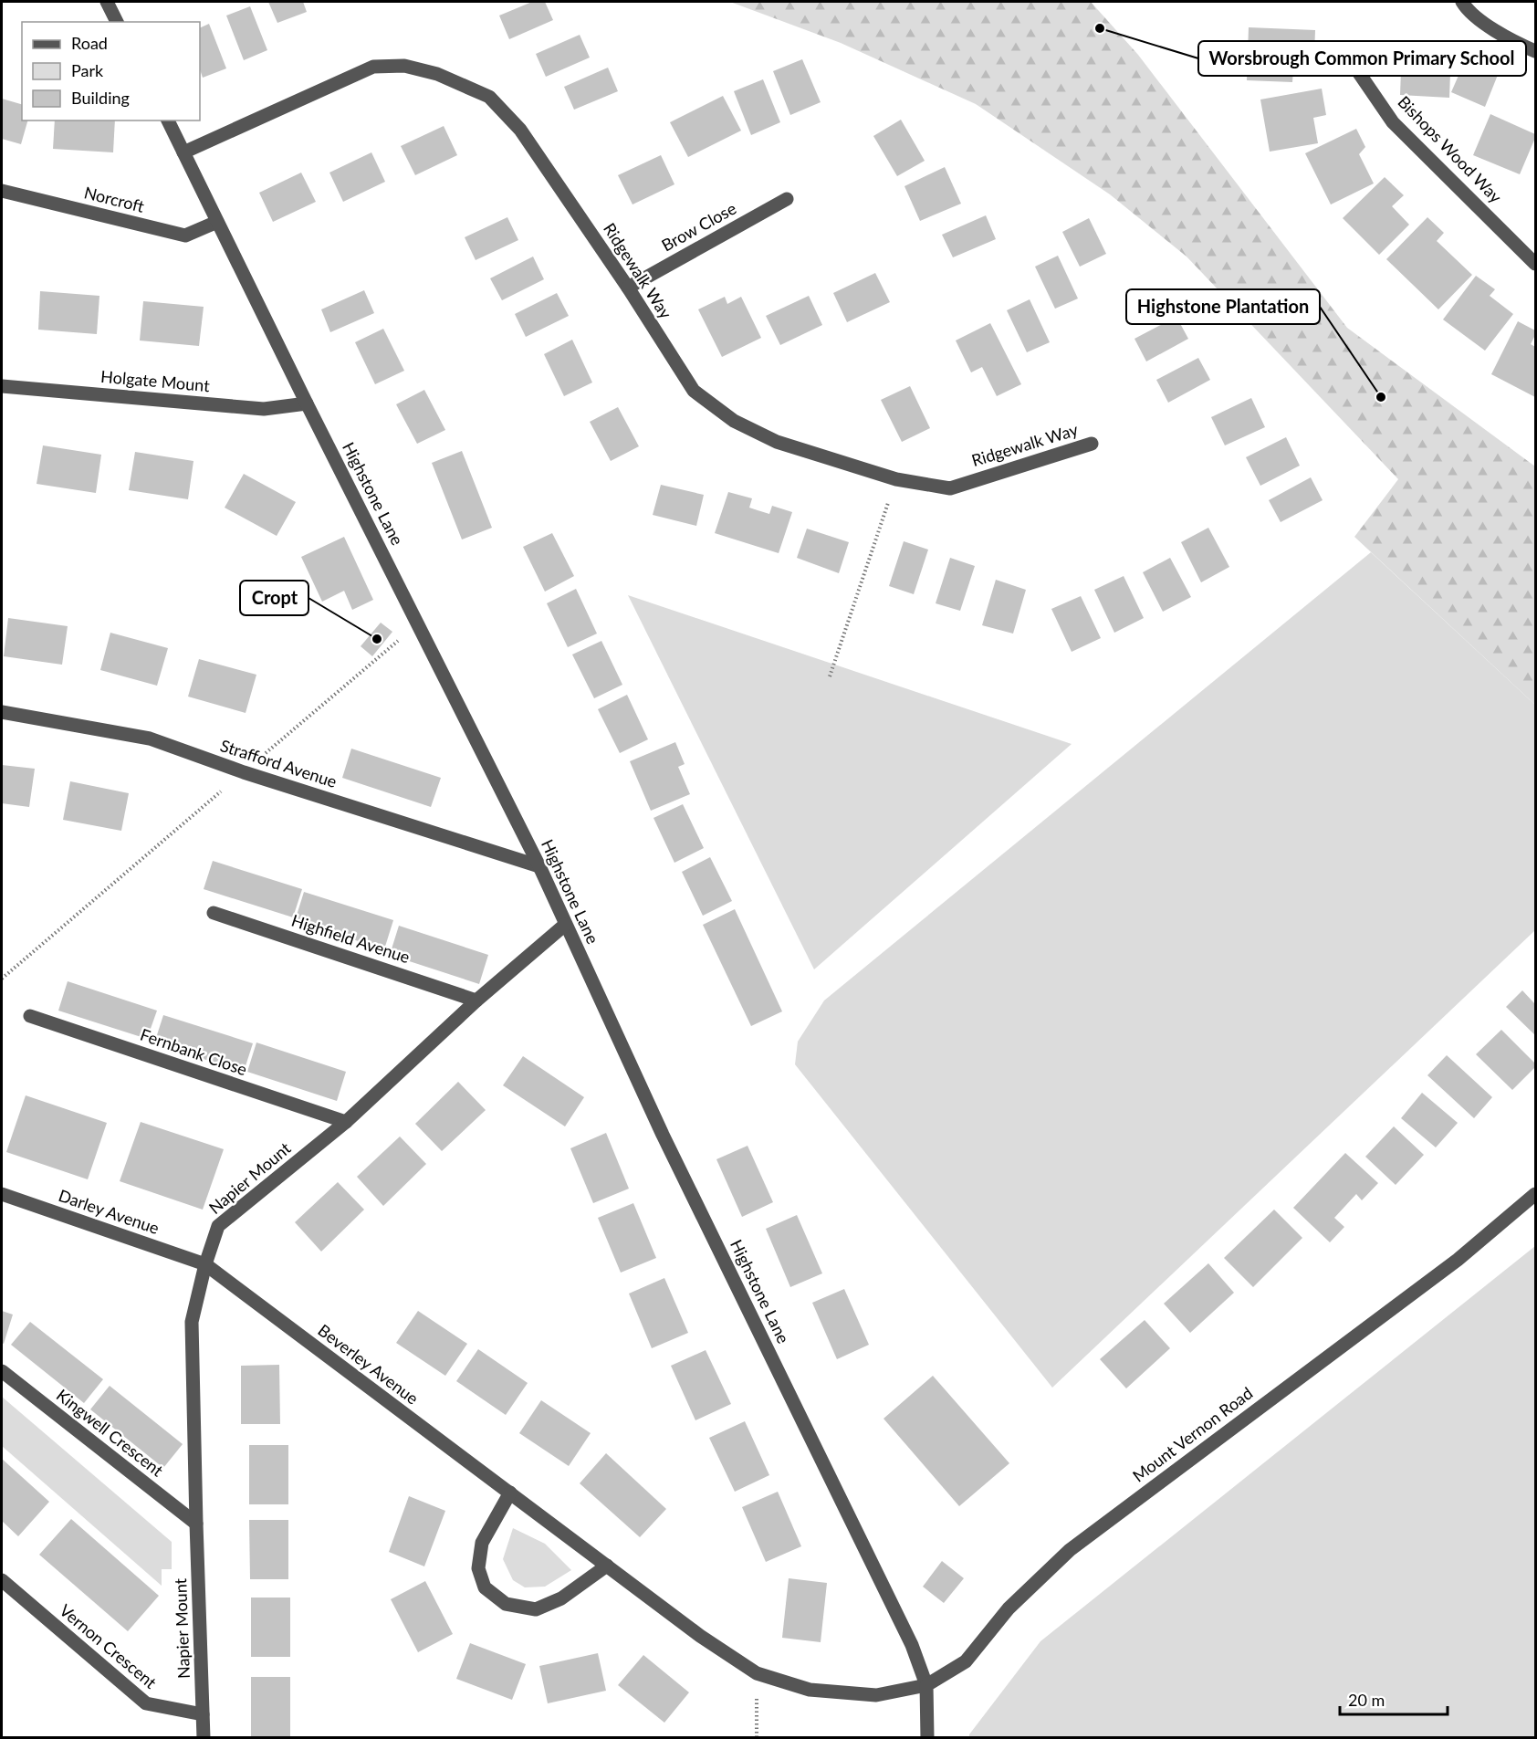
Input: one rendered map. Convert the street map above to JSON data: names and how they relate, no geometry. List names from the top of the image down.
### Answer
{
  "streets": {
    "street": [
      "Bishops Wood Way",
      "Norcroft",
      "Brow Close",
      "Ridgewalk Way",
      "Holgate Mount",
      "Highstone Lane",
      "Strafford Avenue",
      "Highfield Avenue",
      "Fernbank Close",
      "Napier Mount",
      "Darley Avenue",
      "Beverley Avenue",
      "Kingwell Crescent",
      "Mount Vernon Road",
      "Vernon Crescent"
    ]
  },
  "crossings": [
    ["Norcroft", "Highstone Lane"],
    ["Brow Close", "Ridgewalk Way"],
    ["Ridgewalk Way", "Highstone Lane"],
    ["Holgate Mount", "Highstone Lane"],
    ["Highstone Lane", "Strafford Avenue"],
    ["Highstone Lane", "Napier Mount"],
    ["Highstone Lane", "Beverley Avenue"],
    ["Highstone Lane", "Mount Vernon Road"],
    ["Highfield Avenue", "Napier Mount"],
    ["Fernbank Close", "Napier Mount"],
    ["Napier Mount", "Darley Avenue"],
    ["Napier Mount", "Beverley Avenue"],
    ["Napier Mount", "Kingwell Crescent"],
    ["Napier Mount", "Vernon Crescent"],
    ["Darley Avenue", "Beverley Avenue"],
    ["Beverley Avenue", "Mount Vernon Road"]
  ],
  "places": ["Worsbrough Common Primary School", "Highstone Plantation", "Cropt"],
  "legend": ["Road", "Park", "Building"],
  "scale_bar": "20 m"
}
